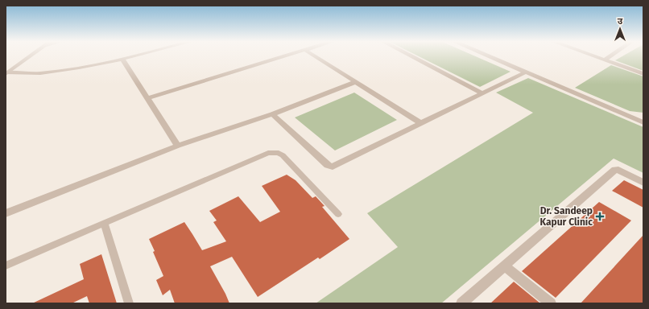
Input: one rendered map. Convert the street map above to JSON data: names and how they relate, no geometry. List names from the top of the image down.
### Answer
{
  "places": {
    "health": ["Dr. Sandeep Kapur Clinic"]
  },
  "north": "top"
}
